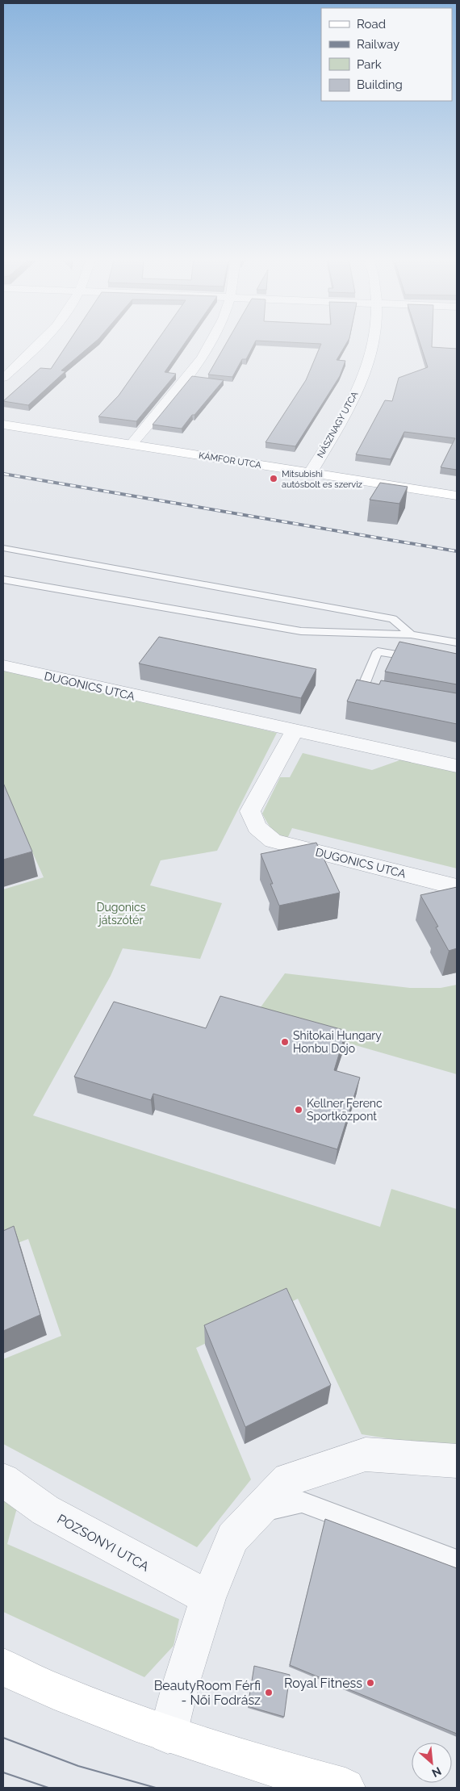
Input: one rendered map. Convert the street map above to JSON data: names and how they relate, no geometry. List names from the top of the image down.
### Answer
{
  "streets": {
    "street": [
      "NÁSZNAGY UTCA",
      "KÁMFOR UTCA",
      "DUGONICS UTCA",
      "POZSONYI UTCA"
    ]
  },
  "crossings": [
    ["NÁSZNAGY UTCA", "KÁMFOR UTCA"]
  ],
  "parks": ["Dugonics játszótér"],
  "places": [
    "Mitsubishi autósbolt es szerviz",
    "Shitokai Hungary Honbu Dojo",
    "Kellner Ferenc Sportközpont",
    "Royal Fitness",
    "BeautyRoom Férfi - Női Fodrász"
  ],
  "legend": [
    "Road",
    "Railway",
    "Park",
    "Building"
  ],
  "north": "bottom right"
}
